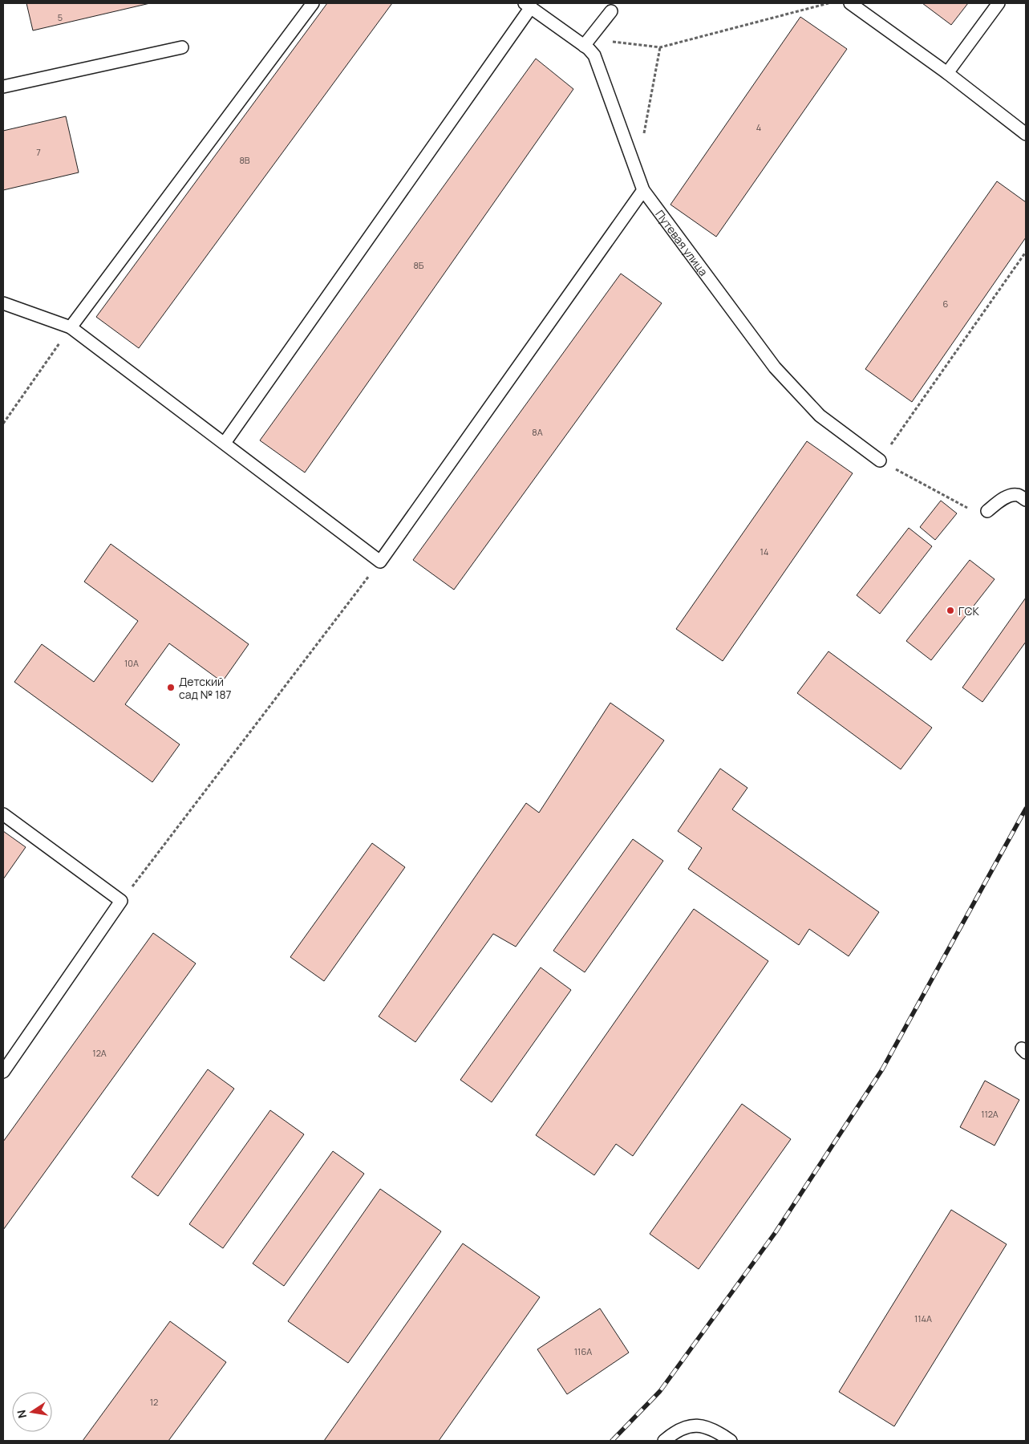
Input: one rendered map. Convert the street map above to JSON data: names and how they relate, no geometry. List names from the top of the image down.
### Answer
{
  "streets": {
    "lane": ["Путевая улица"]
  },
  "places": ["ГСК", "Детский сад № 187"],
  "house_numbers": [
    "5",
    "4",
    "7",
    "8В",
    "8Б",
    "6",
    "8А",
    "14",
    "10А",
    "12А",
    "112А",
    "114А",
    "116А",
    "12"
  ],
  "north": "left"
}
